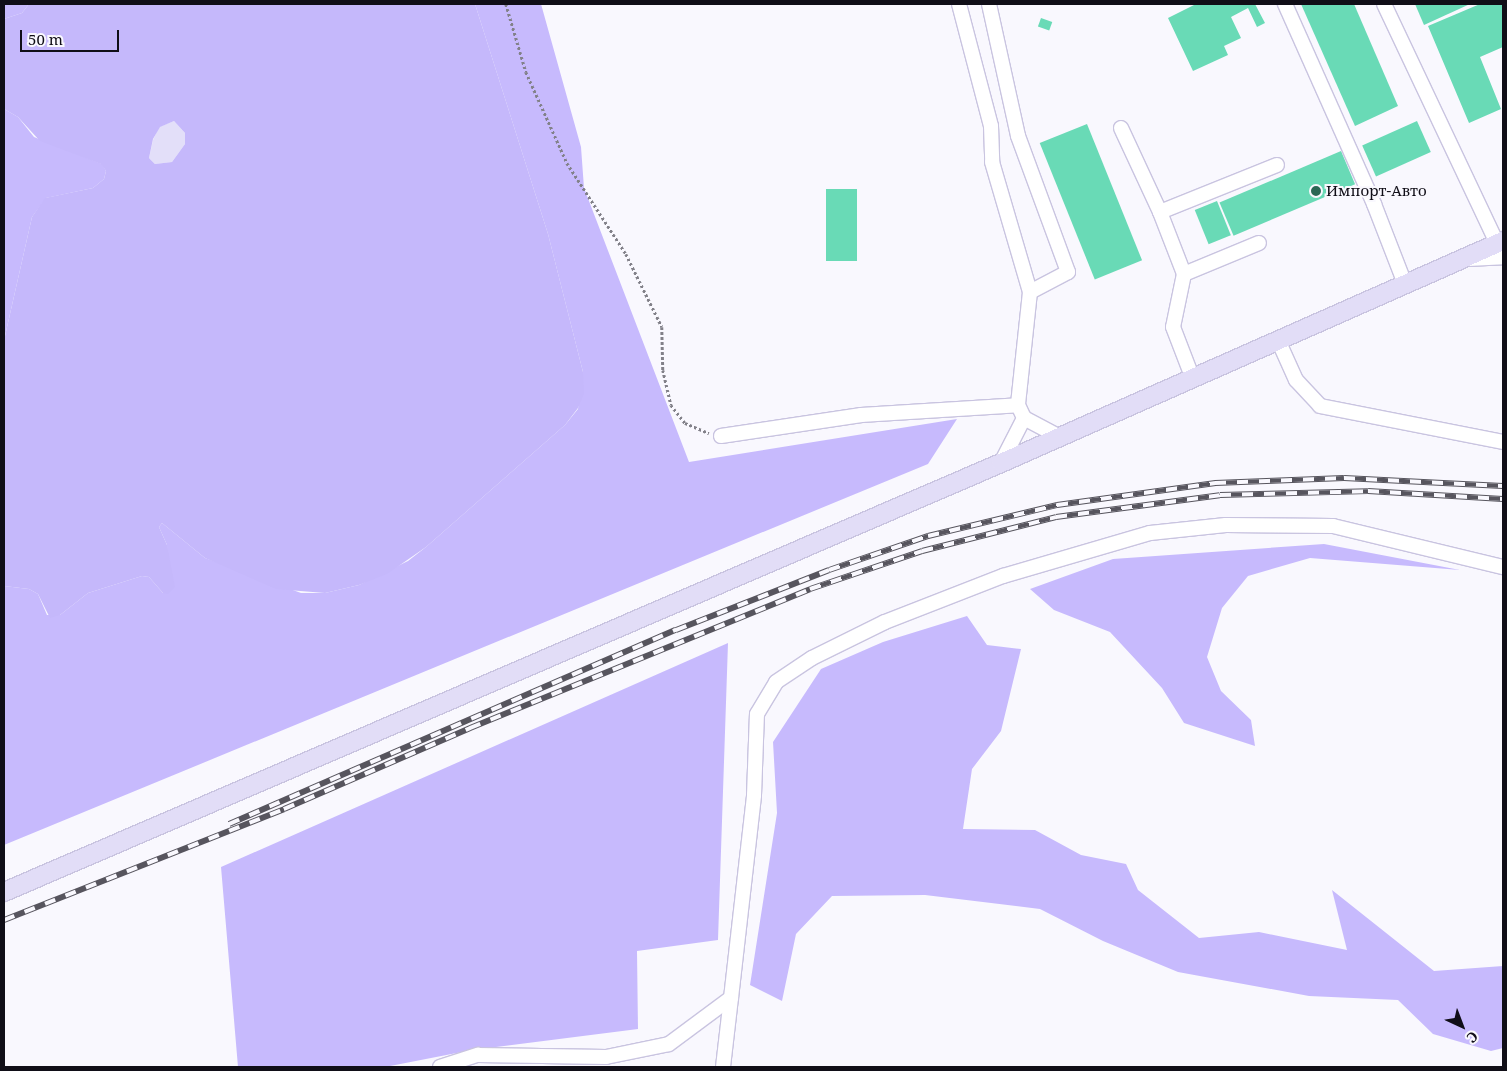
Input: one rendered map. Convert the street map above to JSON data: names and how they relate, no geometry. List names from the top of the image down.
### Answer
{
  "places": ["Импорт-Авто"],
  "scale_bar": "50 m",
  "north": "bottom right"
}
